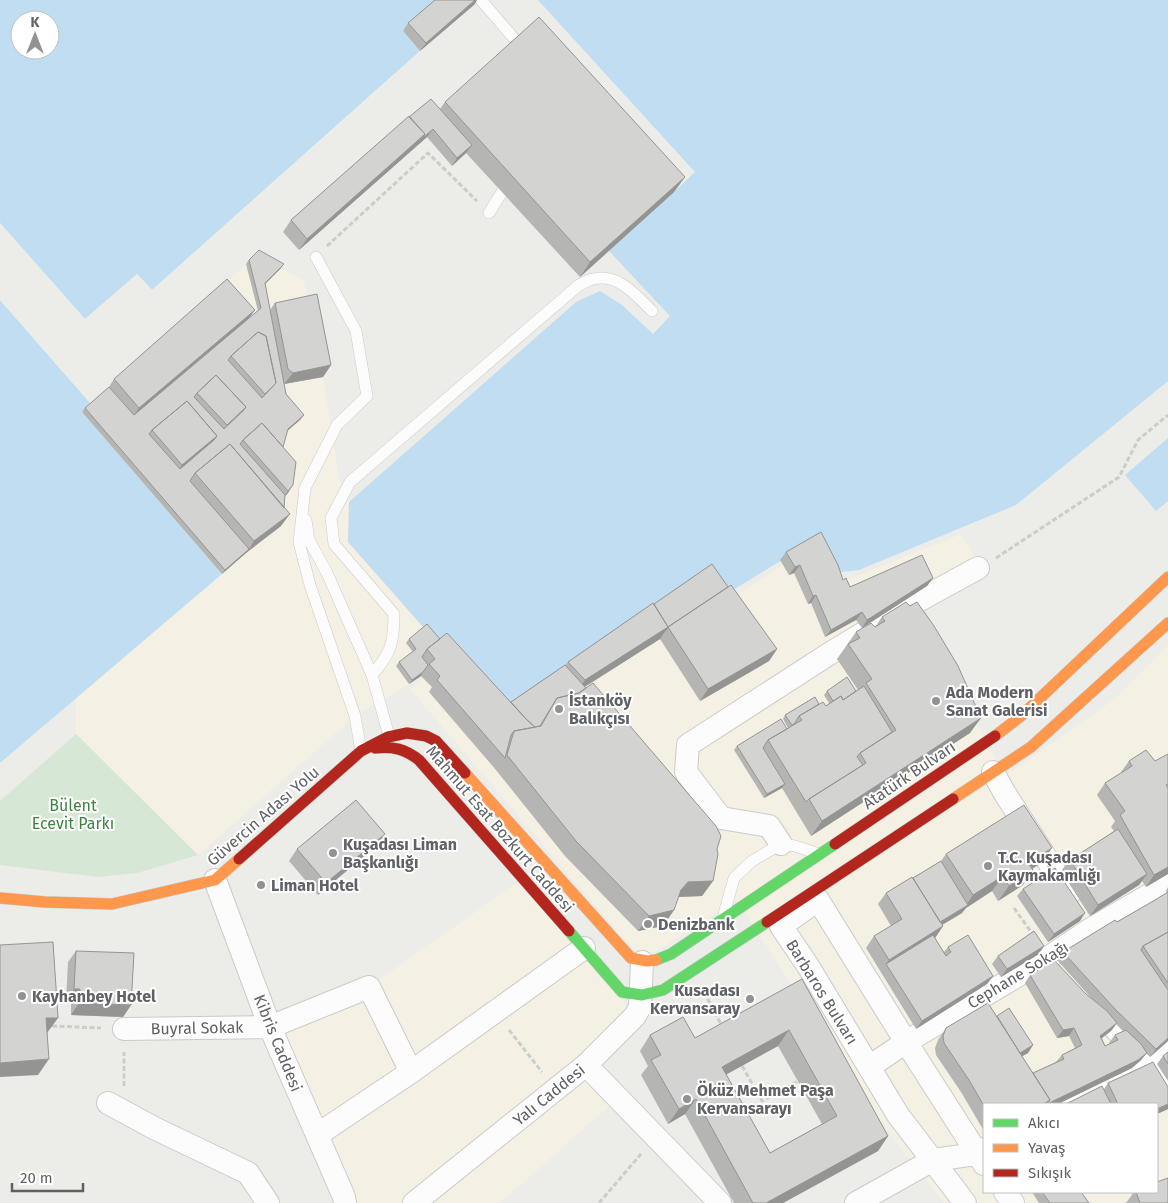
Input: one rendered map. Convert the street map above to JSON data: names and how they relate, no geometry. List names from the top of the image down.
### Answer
{
  "streets": {
    "main road": ["Atatürk Bulvarı", "Güvercin Adası Yolu", "Mahmut Esat Bozkurt Caddesi"],
    "street": [
      "Cephane Sokağı",
      "Barbaros Bulvarı",
      "Buyral Sokak",
      "Kibris Caddesi",
      "Yalı Caddesi"
    ]
  },
  "crossings": [
    ["Atatürk Bulvarı", "Mahmut Esat Bozkurt Caddesi"],
    ["Atatürk Bulvarı", "Yalı Caddesi"],
    ["Güvercin Adası Yolu", "Mahmut Esat Bozkurt Caddesi"],
    ["Güvercin Adası Yolu", "Kibris Caddesi"],
    ["Mahmut Esat Bozkurt Caddesi", "Yalı Caddesi"],
    ["Cephane Sokağı", "Barbaros Bulvarı"],
    ["Buyral Sokak", "Kibris Caddesi"]
  ],
  "parks": ["Bülent Ecevit Parkı"],
  "places": [
    "Ada Modern Sanat Galerisi",
    "İstanköy Balıkçısı",
    "Kuşadası Liman Başkanlığı",
    "T.C. Kuşadası Kaymakamlığı",
    "Liman Hotel",
    "Denizbank",
    "Kayhanbey Hotel",
    "Kusadası Kervansaray",
    "Öküz Mehmet Paşa Kervansarayı"
  ],
  "legend": ["Akıcı", "Yavaş", "Sıkışık"],
  "scale_bar": "20 m",
  "north": "top"
}
